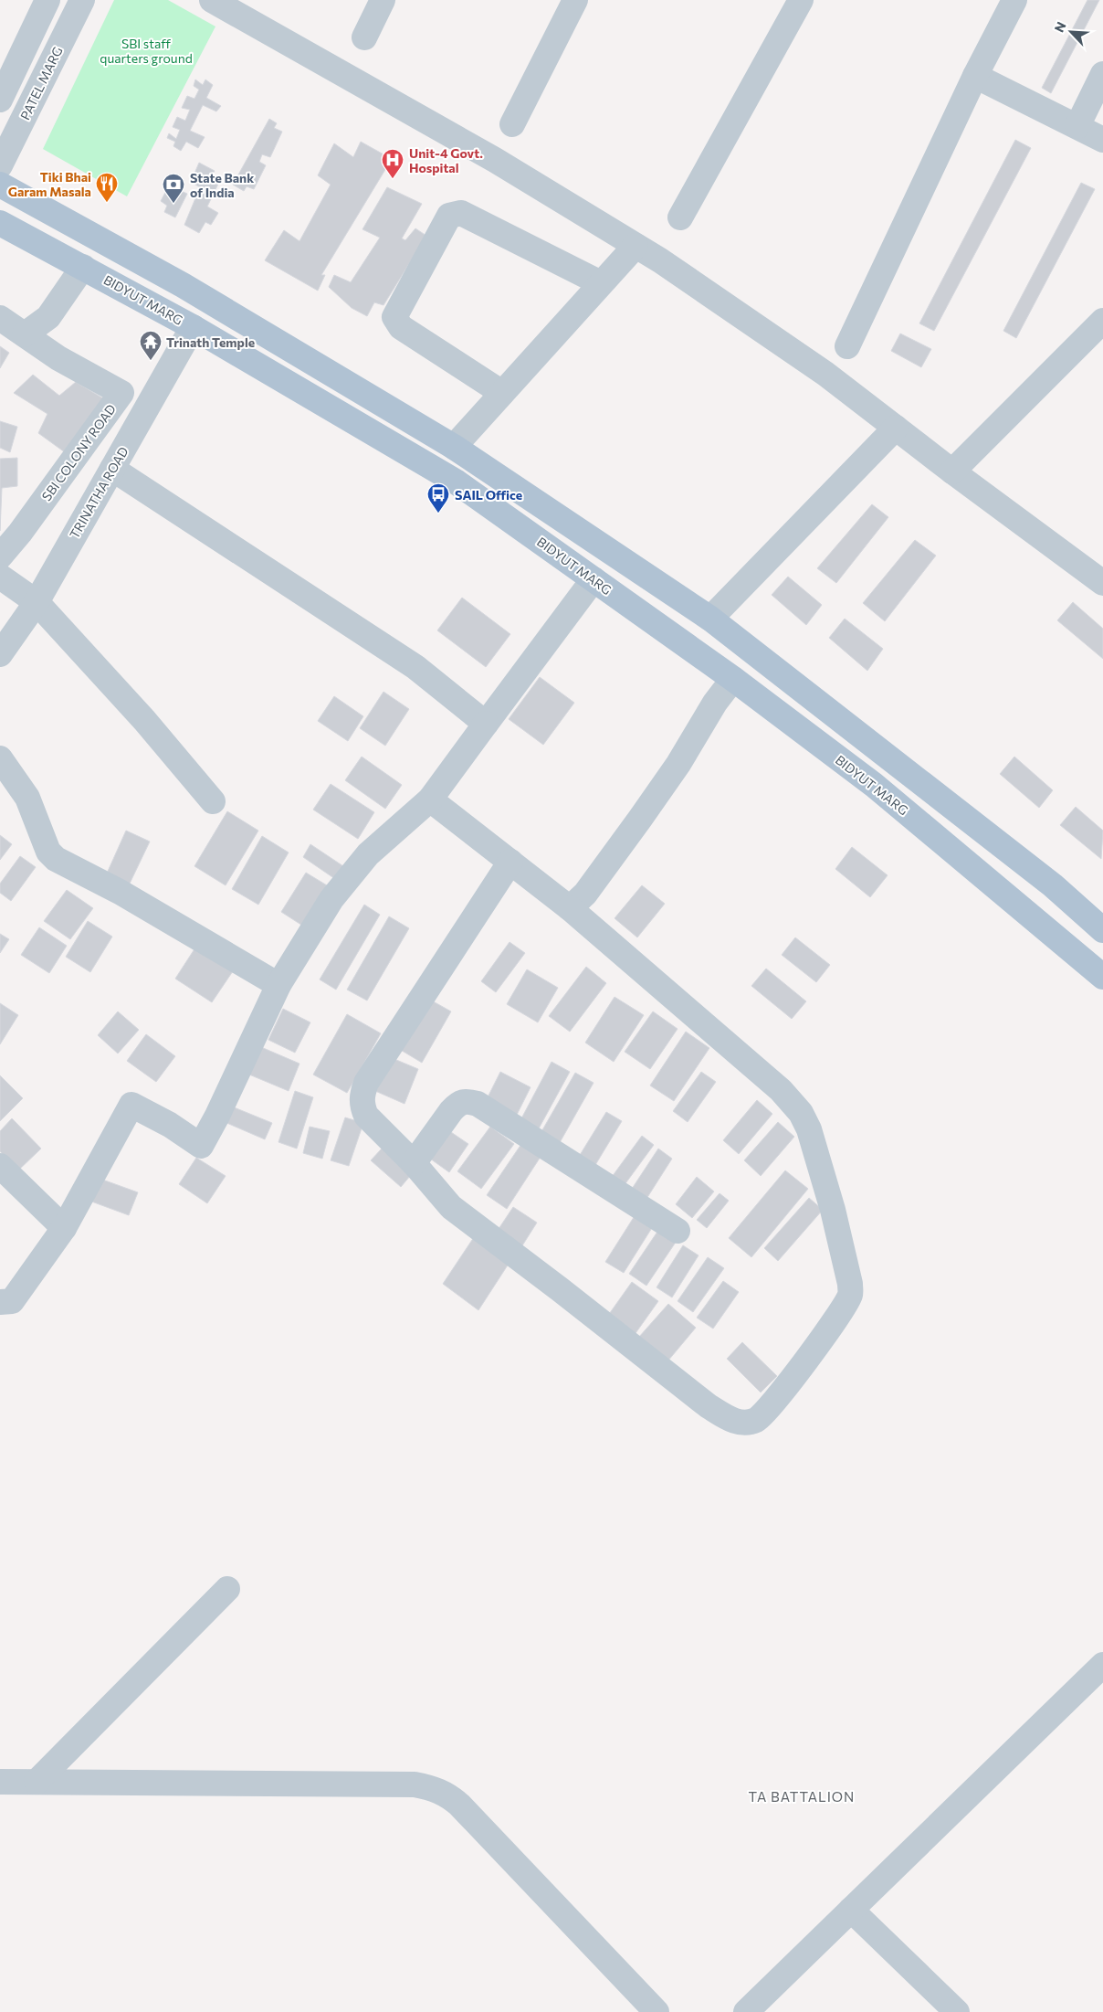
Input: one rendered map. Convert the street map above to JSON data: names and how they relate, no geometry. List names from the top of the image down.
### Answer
{
  "streets": {
    "main road": ["BIDYUT MARG"],
    "street": ["PATEL MARG", "SBI COLONY ROAD", "TRINATHA ROAD"]
  },
  "crossings": [
    ["BIDYUT MARG", "TRINATHA ROAD"]
  ],
  "districts": ["TA BATTALION"],
  "parks": ["SBI staff quarters ground"],
  "places": {
    "hospital": ["Unit-4 Govt. Hospital"],
    "restaurant": ["Tiki Bhai Garam Masala"],
    "bank": ["State Bank of India"],
    "temple": ["Trinath Temple"],
    "bus stop": ["SAIL Office"]
  },
  "north": "top left"
}
